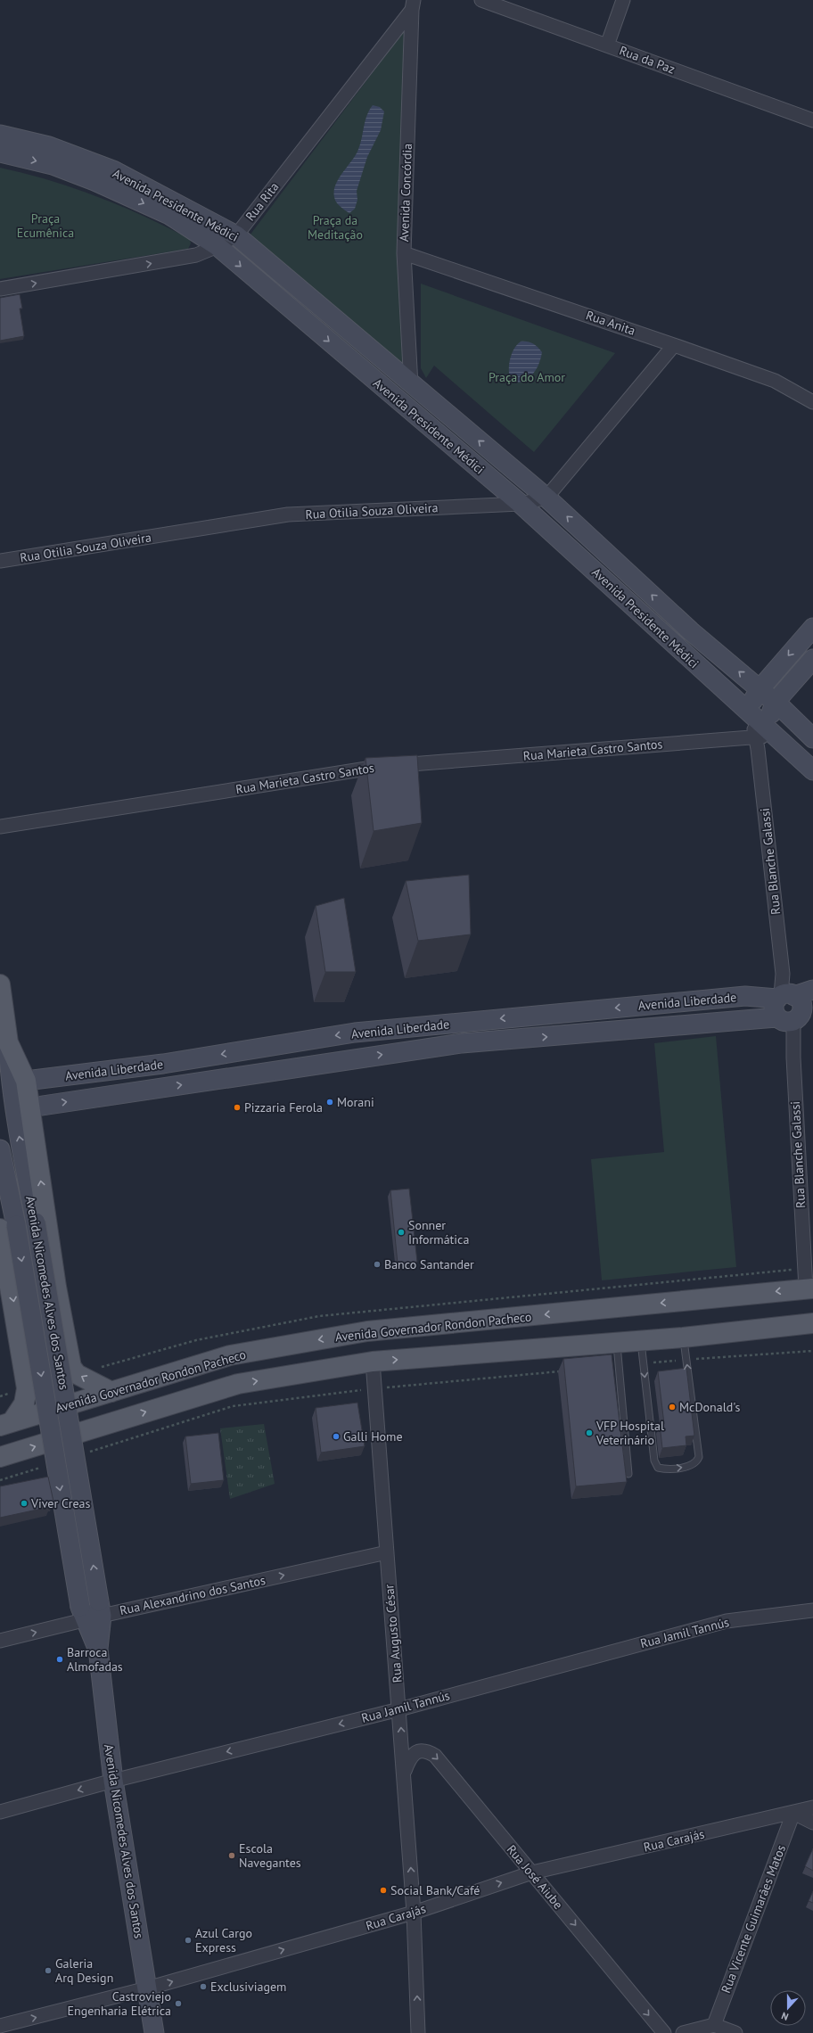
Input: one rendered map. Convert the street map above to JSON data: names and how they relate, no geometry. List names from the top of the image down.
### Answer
{
  "streets": {
    "main road": [
      "Avenida Presidente Médici",
      "Avenida Liberdade",
      "Avenida Nicomedes Alves dos Santos",
      "Avenida Governador Rondon Pacheco"
    ],
    "street": [
      "Rua da Paz",
      "Avenida Concórdia",
      "Rua Rita",
      "Rua Anita",
      "Rua Otilia Souza Oliveira",
      "Rua Marieta Castro Santos",
      "Rua Blanche Galassi",
      "Rua Alexandrino dos Santos",
      "Rua Jamil Tannús",
      "Rua Augusto César",
      "Rua Carajás",
      "Rua José Aiube",
      "Rua Vicente Guimarães Matos"
    ]
  },
  "crossings": [
    ["Avenida Concórdia", "Rua Rita"],
    ["Avenida Concórdia", "Avenida Presidente Médici"],
    ["Avenida Concórdia", "Rua Anita"],
    ["Rua Rita", "Avenida Presidente Médici"],
    ["Avenida Presidente Médici", "Rua Otilia Souza Oliveira"],
    ["Avenida Presidente Médici", "Rua Marieta Castro Santos"],
    ["Avenida Presidente Médici", "Rua Blanche Galassi"],
    ["Rua Marieta Castro Santos", "Rua Blanche Galassi"],
    ["Rua Blanche Galassi", "Avenida Liberdade"],
    ["Rua Blanche Galassi", "Avenida Governador Rondon Pacheco"],
    ["Avenida Liberdade", "Avenida Nicomedes Alves dos Santos"],
    ["Avenida Nicomedes Alves dos Santos", "Avenida Governador Rondon Pacheco"],
    ["Avenida Nicomedes Alves dos Santos", "Rua Alexandrino dos Santos"],
    ["Avenida Nicomedes Alves dos Santos", "Rua Jamil Tannús"],
    ["Avenida Nicomedes Alves dos Santos", "Rua Carajás"],
    ["Rua Alexandrino dos Santos", "Rua Augusto César"],
    ["Rua Jamil Tannús", "Rua Augusto César"],
    ["Rua Augusto César", "Rua Carajás"],
    ["Rua Augusto César", "Rua José Aiube"],
    ["Rua Carajás", "Rua José Aiube"],
    ["Rua Carajás", "Rua Vicente Guimarães Matos"]
  ],
  "one_way": [
    "Rua Rita",
    "Rua Alexandrino dos Santos",
    "Rua Jamil Tannús",
    "Rua Augusto César",
    "Rua Carajás",
    "Rua José Aiube"
  ],
  "parks": ["Praça Ecumênica", "Praça da Meditação", "Praça do Amor"],
  "places": [
    "Morani",
    "Pizzaria Ferola",
    "Sonner Informática",
    "Banco Santander",
    "McDonald's",
    "VFP Hospital Veterinário",
    "Galli Home",
    "Viver Creas",
    "Barroca Almofadas",
    "Escola Navegantes",
    "Social Bank/Café",
    "Azul Cargo Express",
    "Galeria Arq Design",
    "Exclusiviagem",
    "Castroviejo Engenharia Elétrica"
  ],
  "north": "bottom"
}
